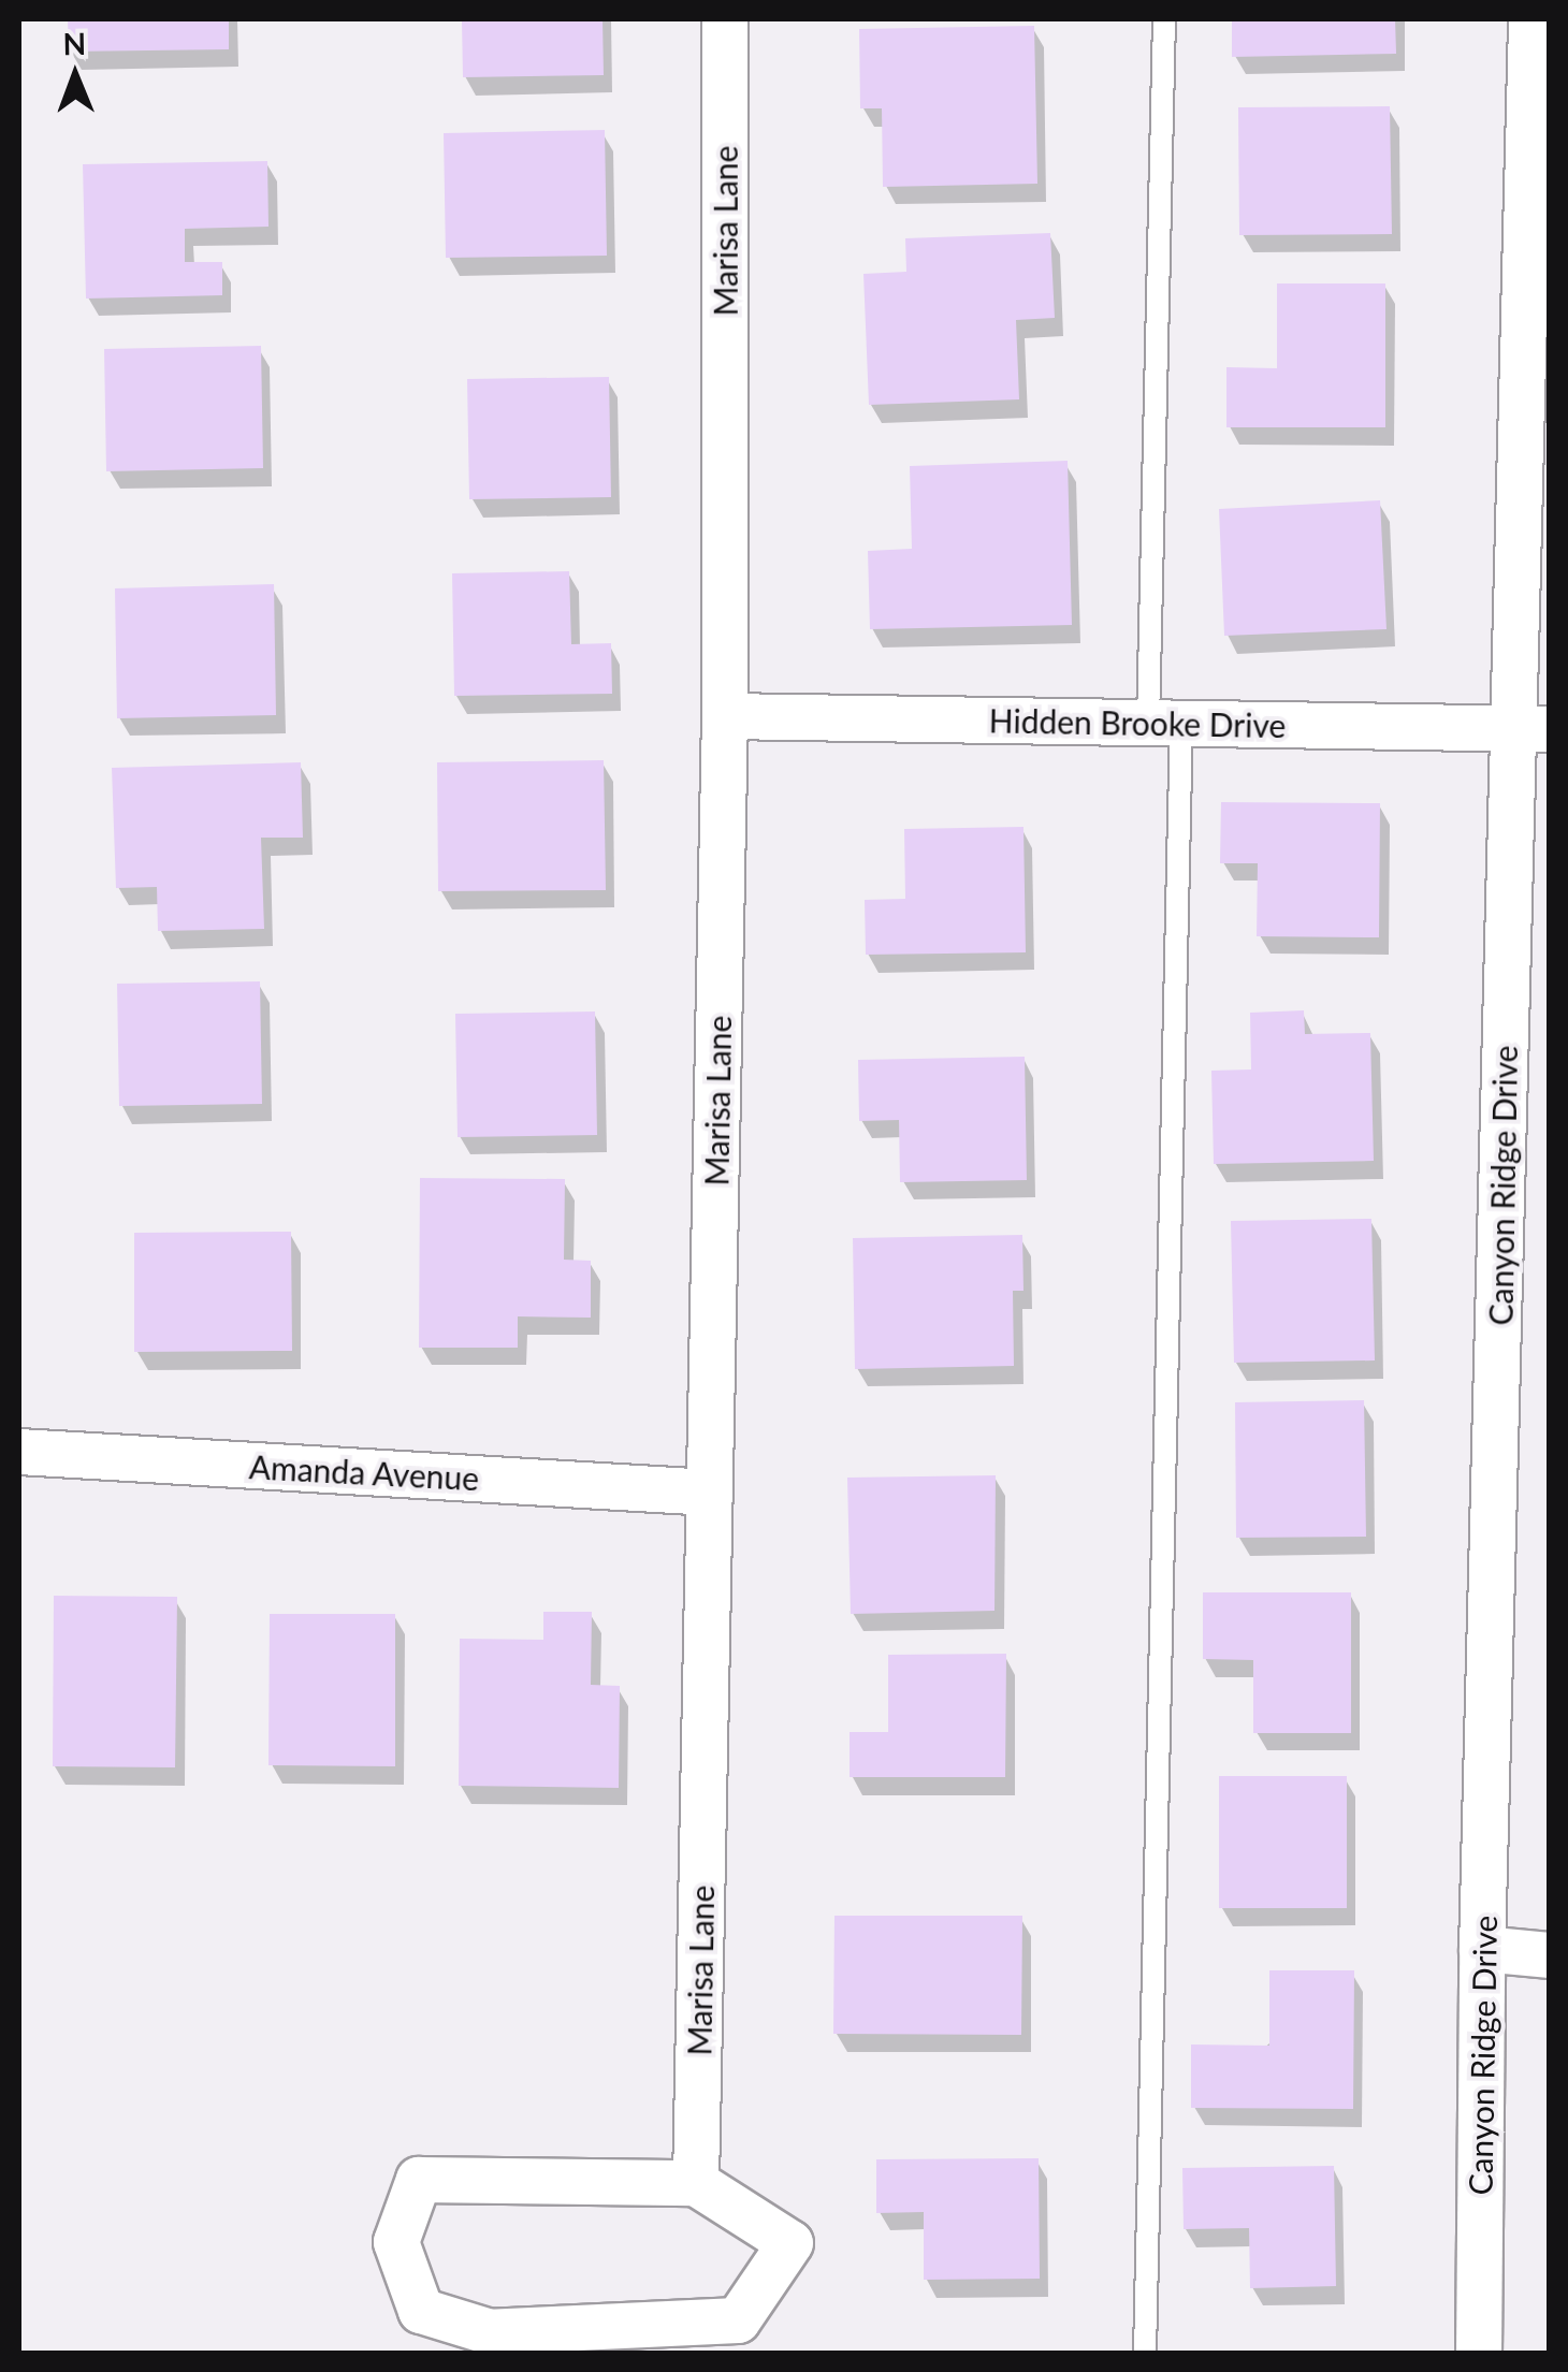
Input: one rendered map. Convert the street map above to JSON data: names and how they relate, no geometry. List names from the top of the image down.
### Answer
{
  "streets": {
    "street": [
      "Marisa Lane",
      "Hidden Brooke Drive",
      "Canyon Ridge Drive",
      "Amanda Avenue"
    ]
  },
  "crossings": [
    ["Marisa Lane", "Hidden Brooke Drive"],
    ["Marisa Lane", "Amanda Avenue"],
    ["Hidden Brooke Drive", "Canyon Ridge Drive"]
  ],
  "north": "top"
}
